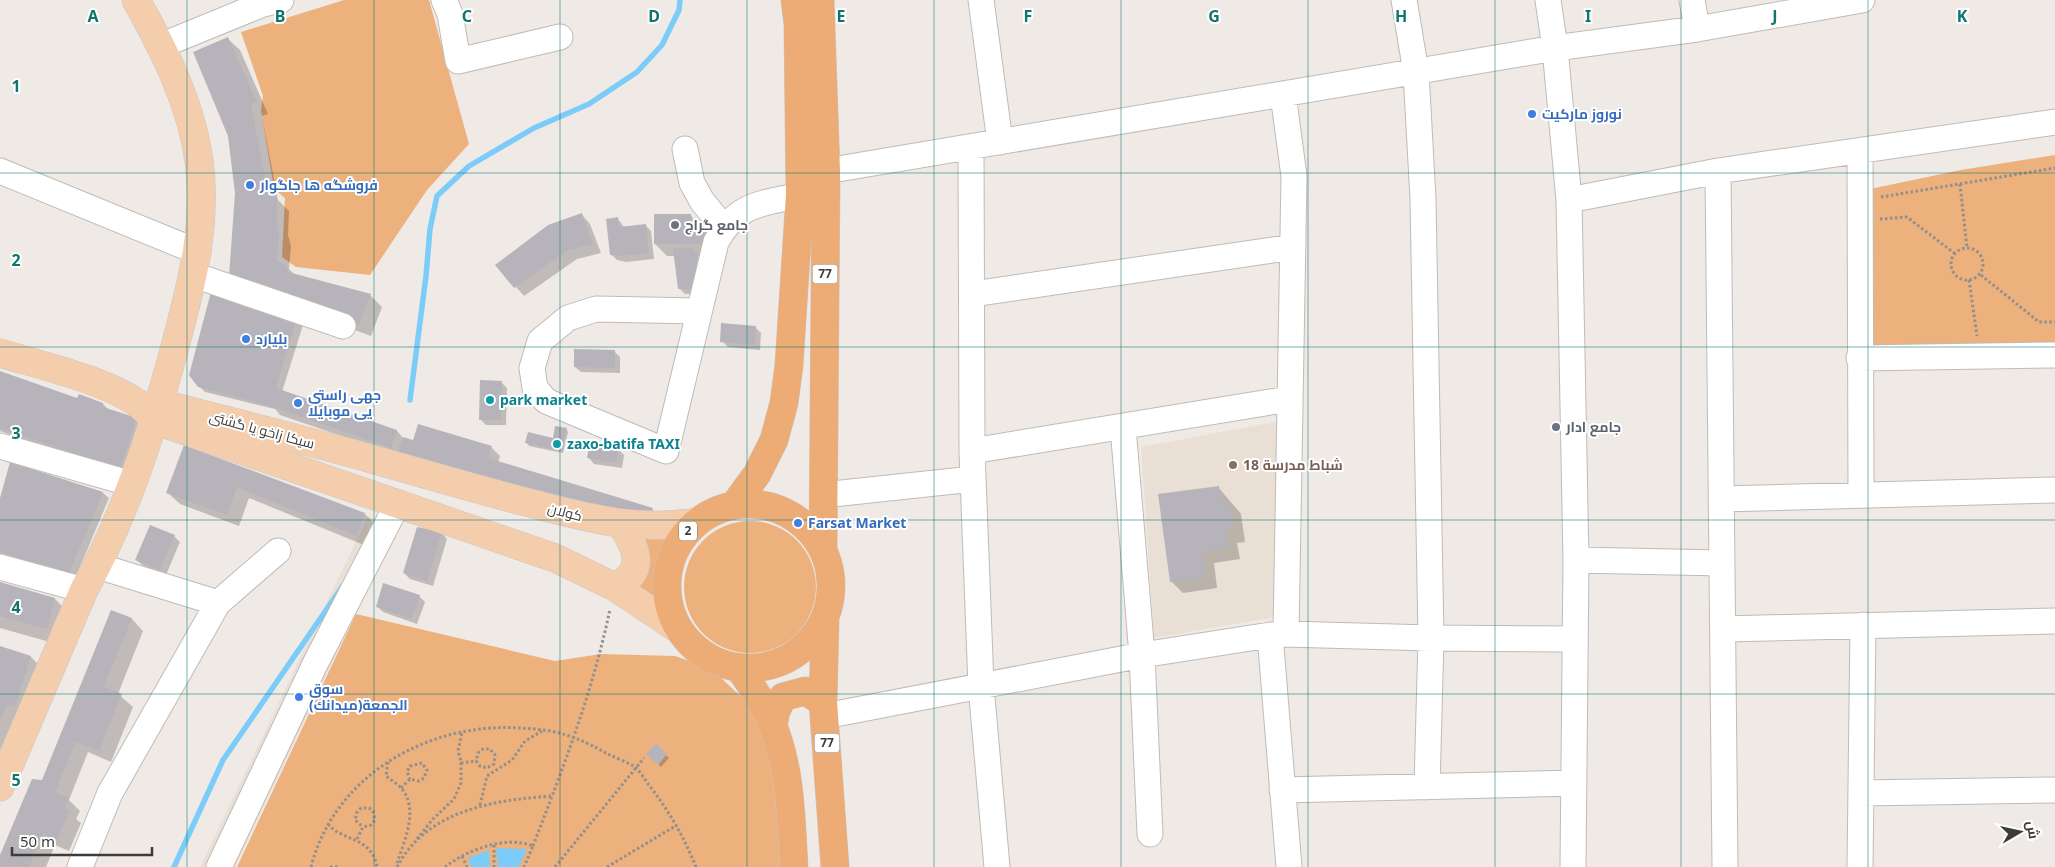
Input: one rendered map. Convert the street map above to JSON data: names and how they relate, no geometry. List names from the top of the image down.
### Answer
{
  "streets": {
    "highway": ["77", "2"],
    "main road": ["سیکا زاخو یا گشتى", "كولان"]
  },
  "crossings": [
    ["77", "كولان"],
    ["77", "2"],
    ["سیکا زاخو یا گشتى", "كولان"],
    ["كولان", "2"]
  ],
  "places": [
    "نوروز ماركيت",
    "فروشگه ها جاگوار",
    "جامع گراج",
    "بليارد",
    "park market",
    "جهى راستى يى موبايلا",
    "جامع ادار",
    "zaxo-batifa TAXI",
    "18 شباط مدرسة",
    "Farsat Market",
    "سوق الجمعة(ميدانك)"
  ],
  "scale_bar": "50 m",
  "north": "right",
  "grid": {
    "columns": [
      "A",
      "B",
      "C",
      "D",
      "E",
      "F",
      "G",
      "H",
      "I",
      "J",
      "K"
    ],
    "rows": [
      "1",
      "2",
      "3",
      "4",
      "5"
    ]
  }
}
